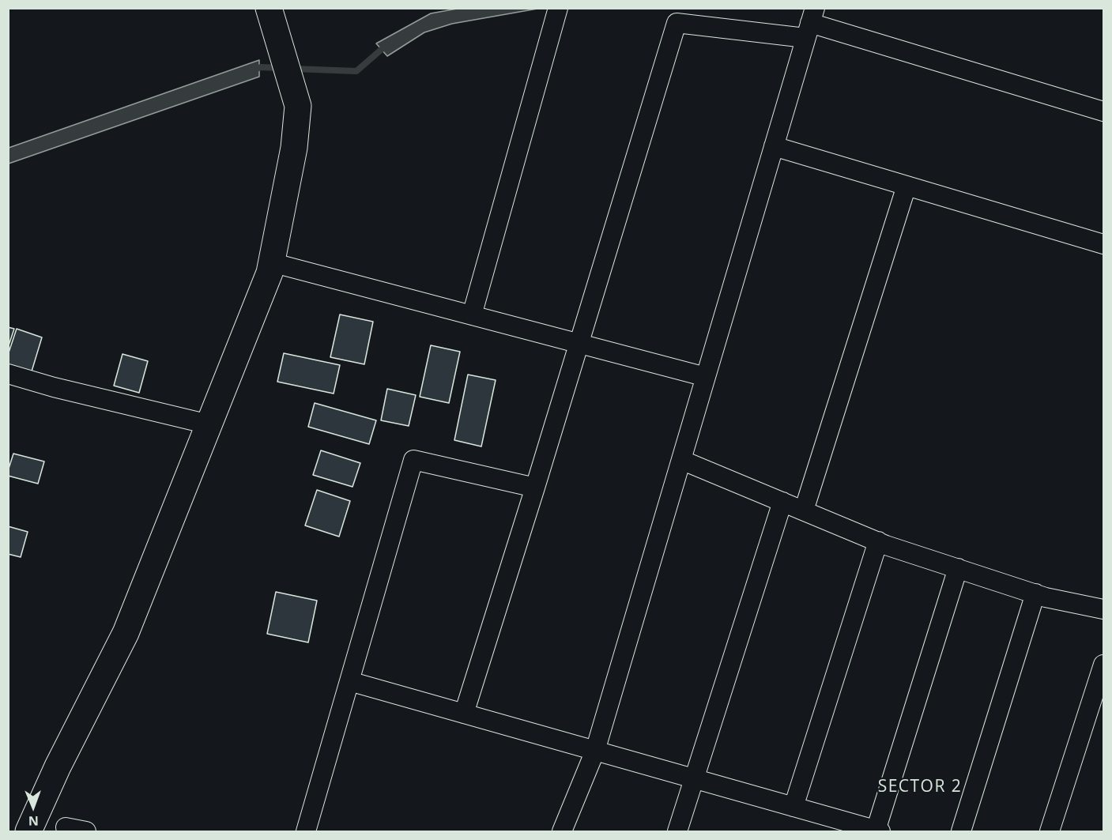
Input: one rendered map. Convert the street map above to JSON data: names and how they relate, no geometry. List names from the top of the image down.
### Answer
{
  "districts": ["SECTOR 2"],
  "north": "bottom"
}
